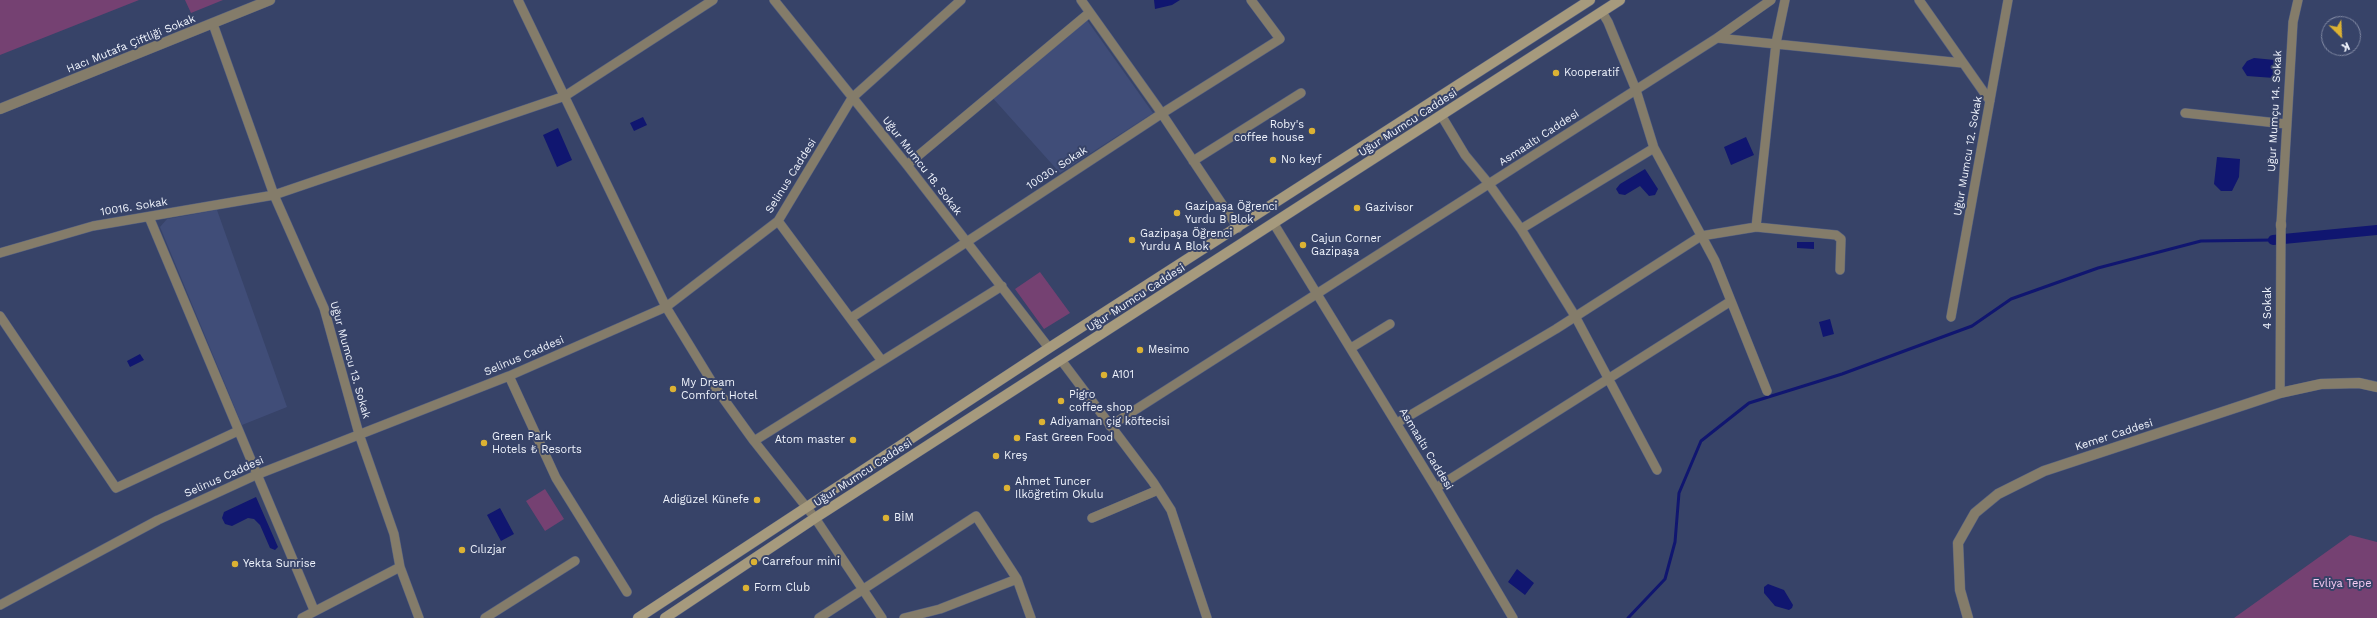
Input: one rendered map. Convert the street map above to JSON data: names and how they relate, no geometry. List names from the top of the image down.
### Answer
{
  "streets": {
    "main road": ["Uğur Mumcu Caddesi"],
    "street": [
      "Hacı Mutafa Çiftliği Sokak",
      "Uğur Mumçu 14. Sokak",
      "Asmaaltı Caddesi",
      "Uğur Mumcu 12. Sokak",
      "Uğur Mumcu 18. Sokak",
      "10030. Sokak",
      "Selinus Caddesi",
      "10016. Sokak",
      "4 Sokak",
      "Uğur Mumcu 13. Sokak",
      "Kemer Caddesi"
    ]
  },
  "crossings": [
    ["Hacı Mutafa Çiftliği Sokak", "Uğur Mumcu 13. Sokak"],
    ["Uğur Mumçu 14. Sokak", "4 Sokak"],
    ["Uğur Mumcu Caddesi", "Asmaaltı Caddesi"],
    ["Uğur Mumcu Caddesi", "Uğur Mumcu 18. Sokak"],
    ["Uğur Mumcu 18. Sokak", "10030. Sokak"],
    ["Uğur Mumcu 18. Sokak", "Selinus Caddesi"],
    ["Selinus Caddesi", "Uğur Mumcu 13. Sokak"],
    ["10016. Sokak", "Uğur Mumcu 13. Sokak"],
    ["4 Sokak", "Kemer Caddesi"]
  ],
  "parks": ["Evliya Tepe"],
  "places": [
    "Kooperatif",
    "Roby's coffee house",
    "No keyf",
    "Gazivisor",
    "Gazipaşa Öğrenci Yurdu B Blok",
    "Gazipaşa Öğrenci Yurdu A Blok",
    "Cajun Corner Gazipaşa",
    "Mesimo",
    "A101",
    "My Dream Comfort Hotel",
    "Pigro coffee shop",
    "Adiyaman çig köftecisi",
    "Fast Green Food",
    "Atom master",
    "Green Park Hotels ₺ Resorts",
    "Kreş",
    "Ahmet Tuncer Ilköğretim Okulu",
    "Adigüzel Künefe",
    "BİM",
    "Cılızjar",
    "Carrefour mini",
    "Yekta Sunrise",
    "Form Club"
  ],
  "north": "bottom right"
}
